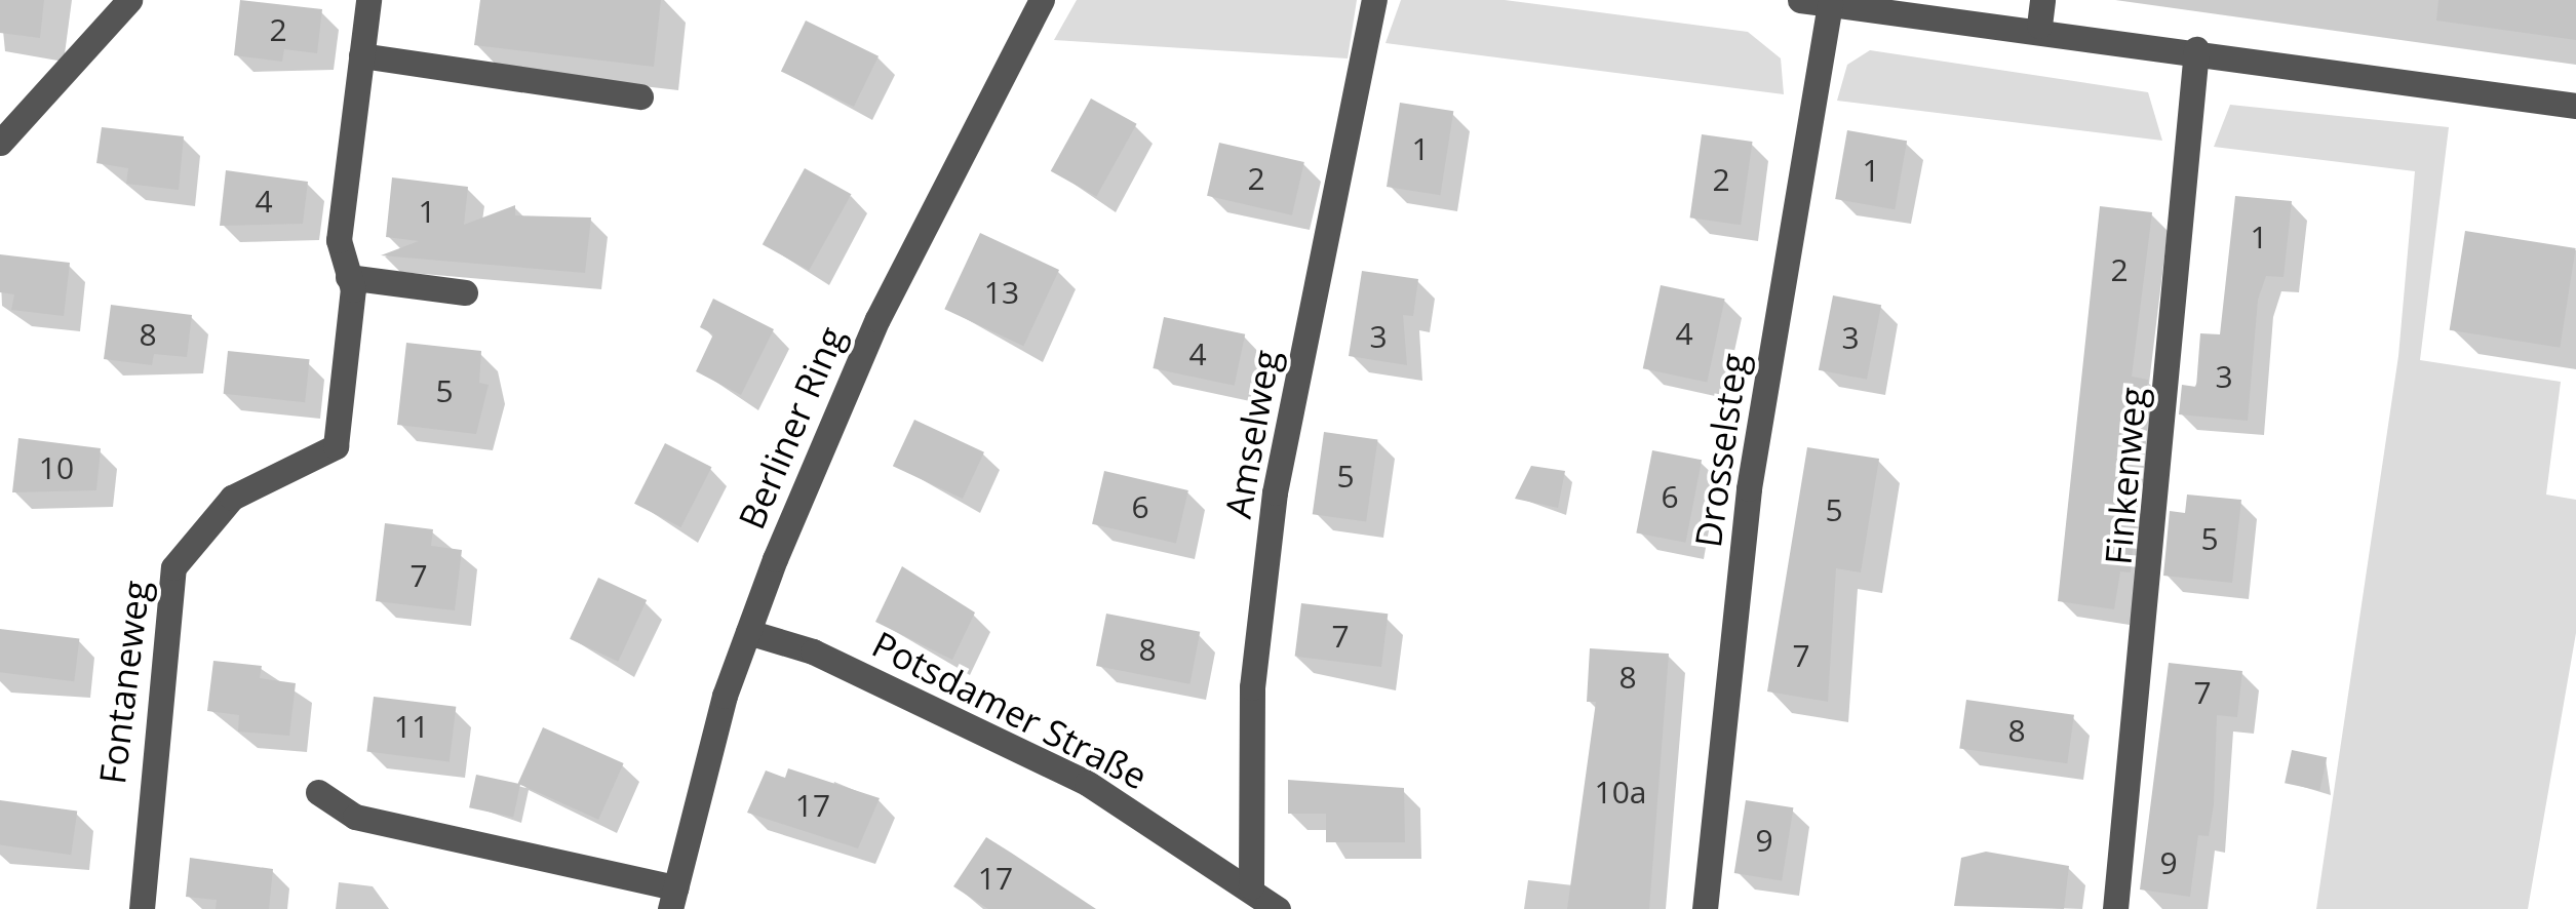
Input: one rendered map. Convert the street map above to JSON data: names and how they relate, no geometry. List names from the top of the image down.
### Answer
{
  "streets": {
    "street": [
      "Berliner Ring",
      "Amselweg",
      "Drosselsteg",
      "Finkenweg",
      "Fontaneweg",
      "Potsdamer Straße"
    ]
  },
  "crossings": [
    ["Berliner Ring", "Potsdamer Straße"],
    ["Amselweg", "Potsdamer Straße"]
  ],
  "house_numbers": [
    "2",
    "1",
    "1",
    "2",
    "2",
    "4",
    "1",
    "1",
    "2",
    "13",
    "4",
    "8",
    "3",
    "3",
    "4",
    "3",
    "5",
    "10",
    "5",
    "6",
    "6",
    "5",
    "5",
    "7",
    "7",
    "8",
    "7",
    "8",
    "7",
    "11",
    "8",
    "10a",
    "17",
    "9",
    "9",
    "17"
  ]
}
